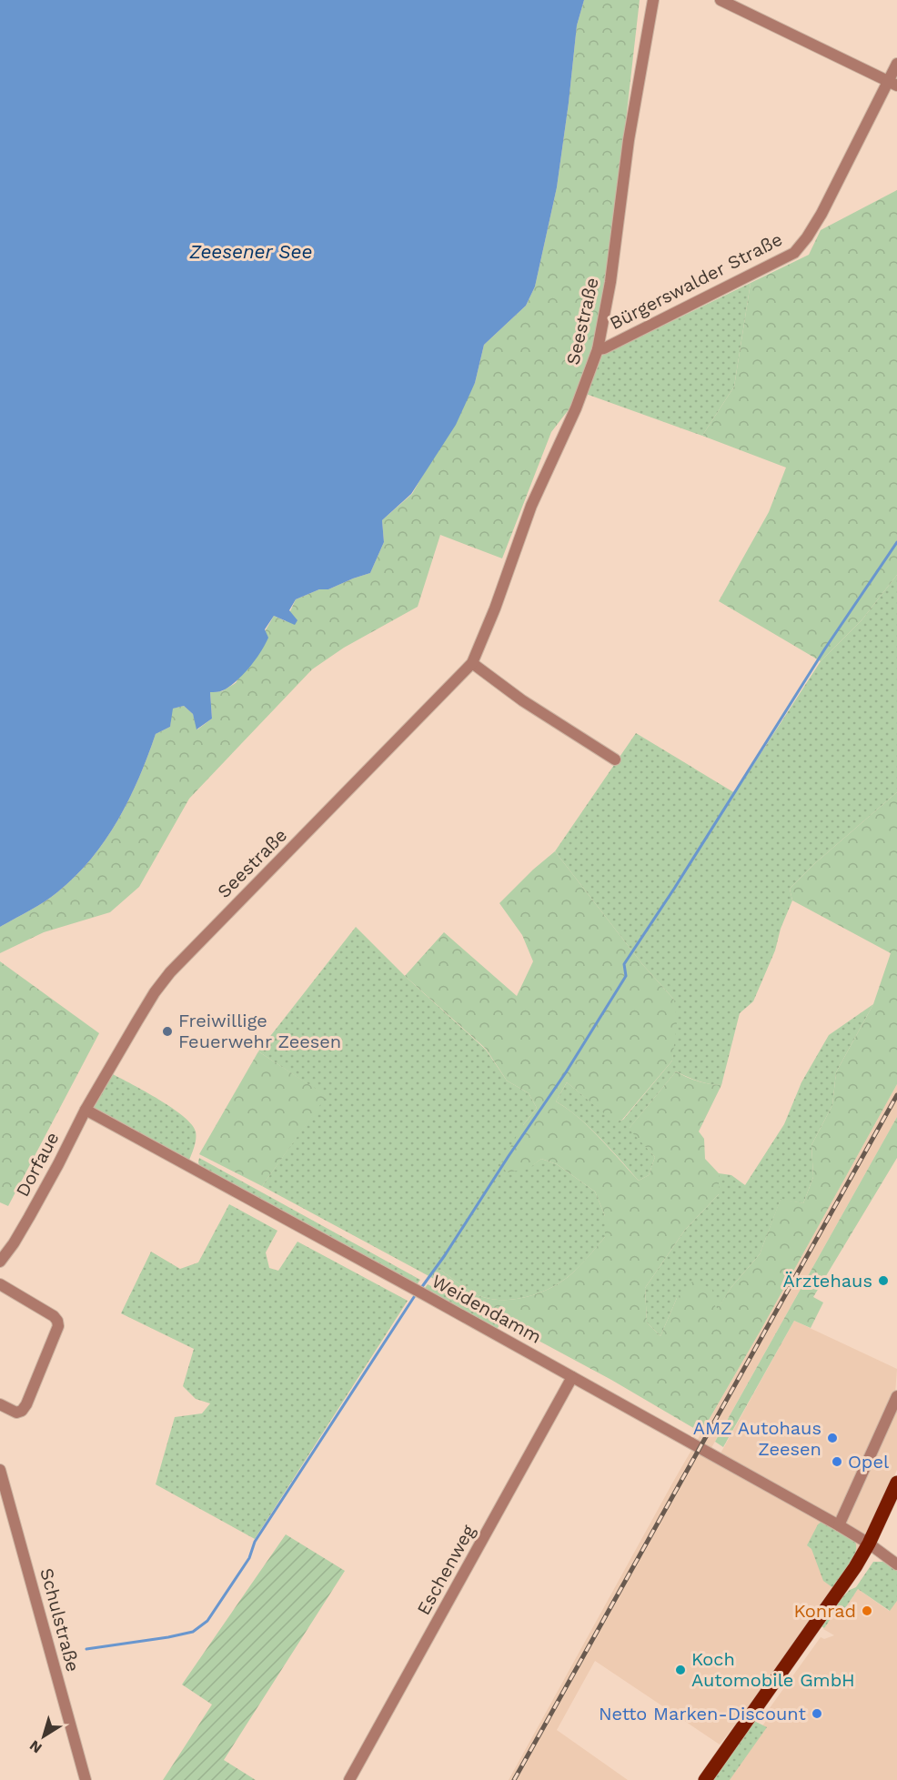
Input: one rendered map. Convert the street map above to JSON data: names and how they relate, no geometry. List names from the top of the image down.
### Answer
{
  "streets": {
    "street": [
      "Bürgerswalder Straße",
      "Seestraße",
      "Dorfaue",
      "Weidendamm",
      "Eschenweg",
      "Schulstraße"
    ]
  },
  "crossings": [
    ["Bürgerswalder Straße", "Seestraße"],
    ["Seestraße", "Dorfaue"],
    ["Seestraße", "Weidendamm"],
    ["Dorfaue", "Weidendamm"],
    ["Weidendamm", "Eschenweg"]
  ],
  "water": ["Zeesener See"],
  "places": [
    "Freiwillige Feuerwehr Zeesen",
    "Ärztehaus",
    "AMZ Autohaus Zeesen",
    "Opel",
    "Konrad",
    "Koch Automobile GmbH",
    "Netto Marken-Discount"
  ],
  "north": "bottom left"
}
